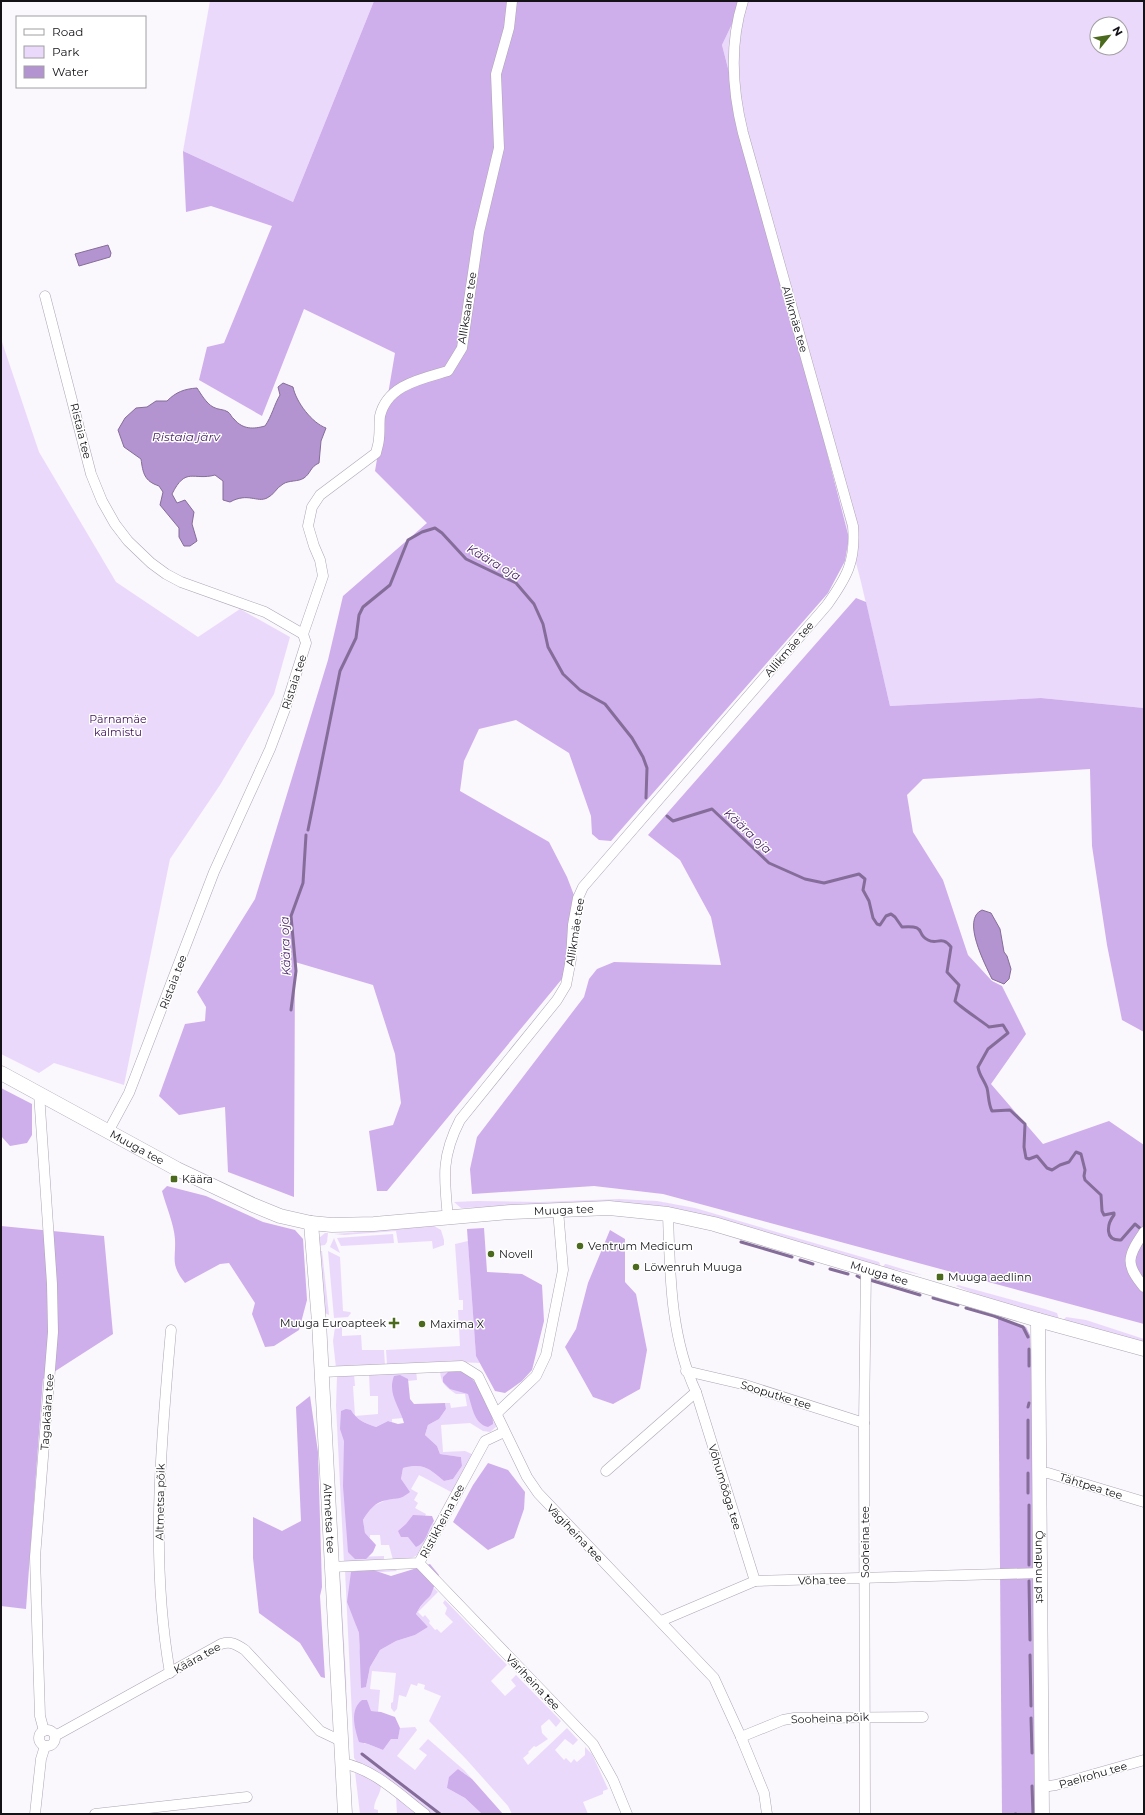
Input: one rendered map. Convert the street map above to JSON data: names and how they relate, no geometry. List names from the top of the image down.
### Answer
{
  "streets": {
    "main road": ["Muuga tee", "Altmetsa tee", "Õunapuu pst"],
    "street": [
      "Alliksaare tee",
      "Allikmäe tee",
      "Ristaia tee",
      "Sooputke tee",
      "Tagakäära tee",
      "Tähtpea tee",
      "Võhumõõga tee",
      "Altmetsa põik",
      "Ristikheina tee",
      "Vägiheina tee",
      "Sooheina tee",
      "Võha tee",
      "Käära tee",
      "Väriheina tee",
      "Sooheina põik",
      "Paelrohu tee"
    ]
  },
  "crossings": [
    ["Alliksaare tee", "Ristaia tee"],
    ["Allikmäe tee", "Muuga tee"],
    ["Ristaia tee", "Muuga tee"],
    ["Muuga tee", "Tagakäära tee"],
    ["Muuga tee", "Võhumõõga tee"],
    ["Muuga tee", "Altmetsa tee"],
    ["Muuga tee", "Sooheina tee"],
    ["Muuga tee", "Õunapuu pst"],
    ["Sooputke tee", "Võhumõõga tee"],
    ["Sooputke tee", "Sooheina tee"],
    ["Tagakäära tee", "Käära tee"],
    ["Tähtpea tee", "Õunapuu pst"],
    ["Võhumõõga tee", "Võha tee"],
    ["Altmetsa põik", "Käära tee"],
    ["Altmetsa tee", "Ristikheina tee"],
    ["Altmetsa tee", "Vägiheina tee"],
    ["Altmetsa tee", "Käära tee"],
    ["Ristikheina tee", "Vägiheina tee"],
    ["Ristikheina tee", "Väriheina tee"],
    ["Vägiheina tee", "Võha tee"],
    ["Vägiheina tee", "Sooheina põik"],
    ["Sooheina tee", "Võha tee"],
    ["Sooheina tee", "Sooheina põik"],
    ["Õunapuu pst", "Võha tee"],
    ["Õunapuu pst", "Paelrohu tee"]
  ],
  "water": ["Ristaia järv", "Käära oja"],
  "parks": ["Pärnamäe kalmistu"],
  "places": {
    "transit": ["Käära", "Muuga aedlinn"],
    "other": [
      "Ventrum Medicum",
      "Novell",
      "Löwenruh Muuga",
      "Maxima X"
    ],
    "health": ["Muuga Euroapteek"]
  },
  "legend": ["Road", "Park", "Water"],
  "north": "top right"
}
